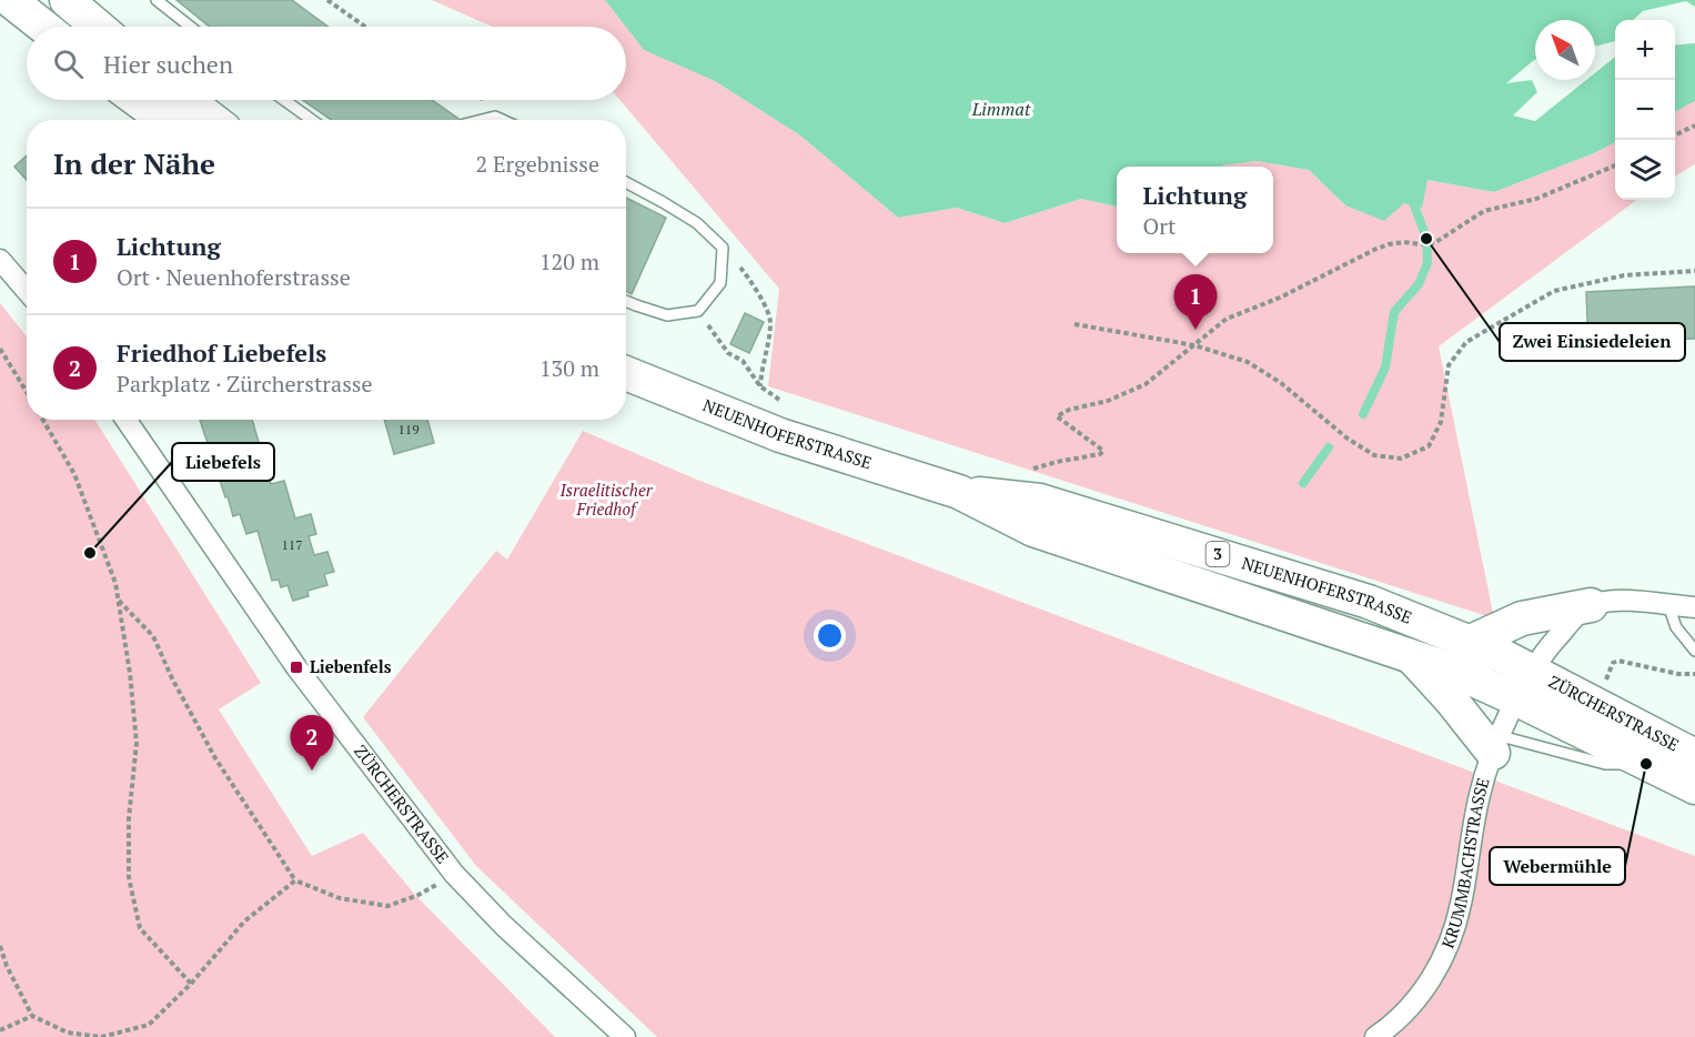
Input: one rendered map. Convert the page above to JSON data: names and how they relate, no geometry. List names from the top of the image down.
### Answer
{
  "streets": {
    "main road": ["NEUENHOFERSTRASSE", "3", "ZÜRCHERSTRASSE"],
    "street": ["KRUMMBACHSTRASSE"]
  },
  "crossings": [
    ["NEUENHOFERSTRASSE", "ZÜRCHERSTRASSE"],
    ["NEUENHOFERSTRASSE", "KRUMMBACHSTRASSE"],
    ["ZÜRCHERSTRASSE", "KRUMMBACHSTRASSE"]
  ],
  "water": ["Limmat"],
  "parks": ["Israelitischer Friedhof"],
  "places": {
    "other": ["Zwei Einsiedeleien", "Liebefels", "Webermühle"],
    "transit": ["Liebenfels"]
  },
  "house_numbers": ["119", "117"],
  "north": "top left",
  "page": {
    "map_buttons": ["+", "−"],
    "search": "Hier suchen",
    "heading": ["In der Nähe", "2 Ergebnisse"],
    "popup": ["Lichtung", "Ort"],
    "list": [
      {
        "mark": "1",
        "name": "Lichtung",
        "note": "Ort · Neuenhoferstrasse",
        "value": "120 m"
      },
      {
        "mark": "2",
        "name": "Friedhof Liebefels",
        "note": "Parkplatz · Zürcherstrasse",
        "value": "130 m"
      }
    ],
    "pins": ["1", "2"]
  }
}
